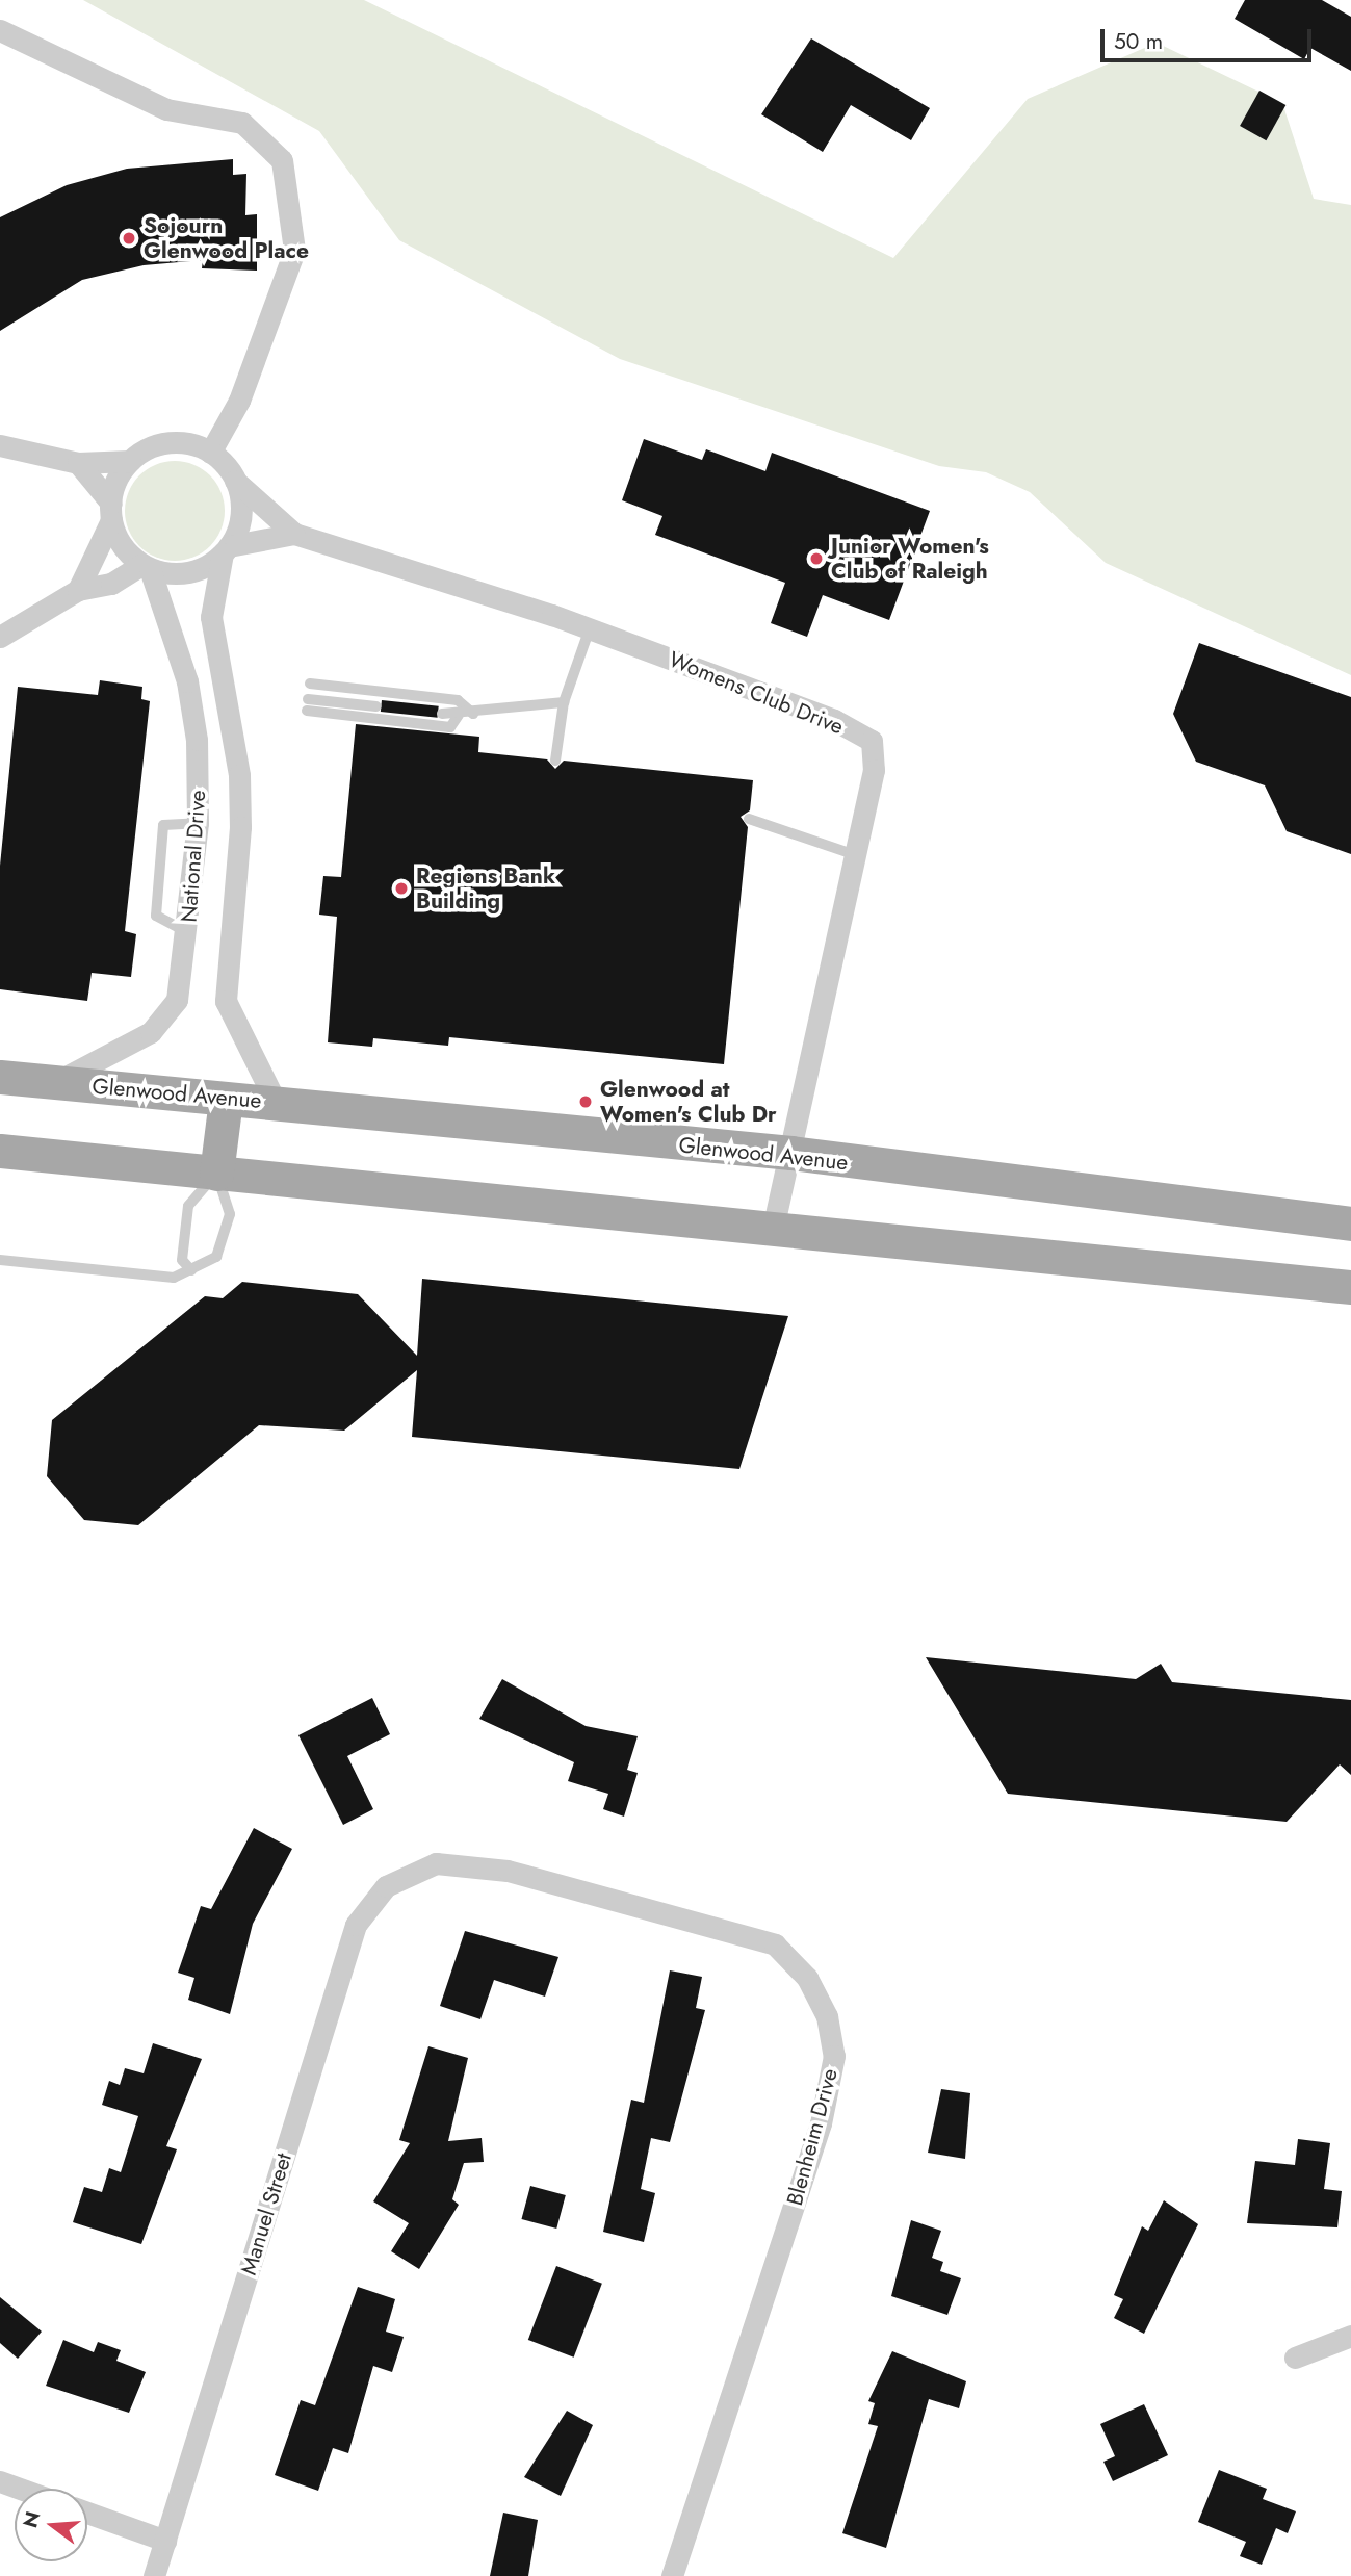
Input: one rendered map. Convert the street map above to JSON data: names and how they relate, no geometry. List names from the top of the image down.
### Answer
{
  "streets": {
    "main road": ["Glenwood Avenue"],
    "street": [
      "Womens Club Drive",
      "National Drive",
      "Blenheim Drive",
      "Manuel Street"
    ]
  },
  "crossings": [
    ["Womens Club Drive", "National Drive"],
    ["Womens Club Drive", "Glenwood Avenue"],
    ["National Drive", "Glenwood Avenue"],
    ["Blenheim Drive", "Manuel Street"]
  ],
  "places": [
    "Sojourn Glenwood Place",
    "Junior Women's Club of Raleigh",
    "Regions Bank Building",
    "Glenwood at Women's Club Dr"
  ],
  "scale_bar": "50 m",
  "north": "left"
}
